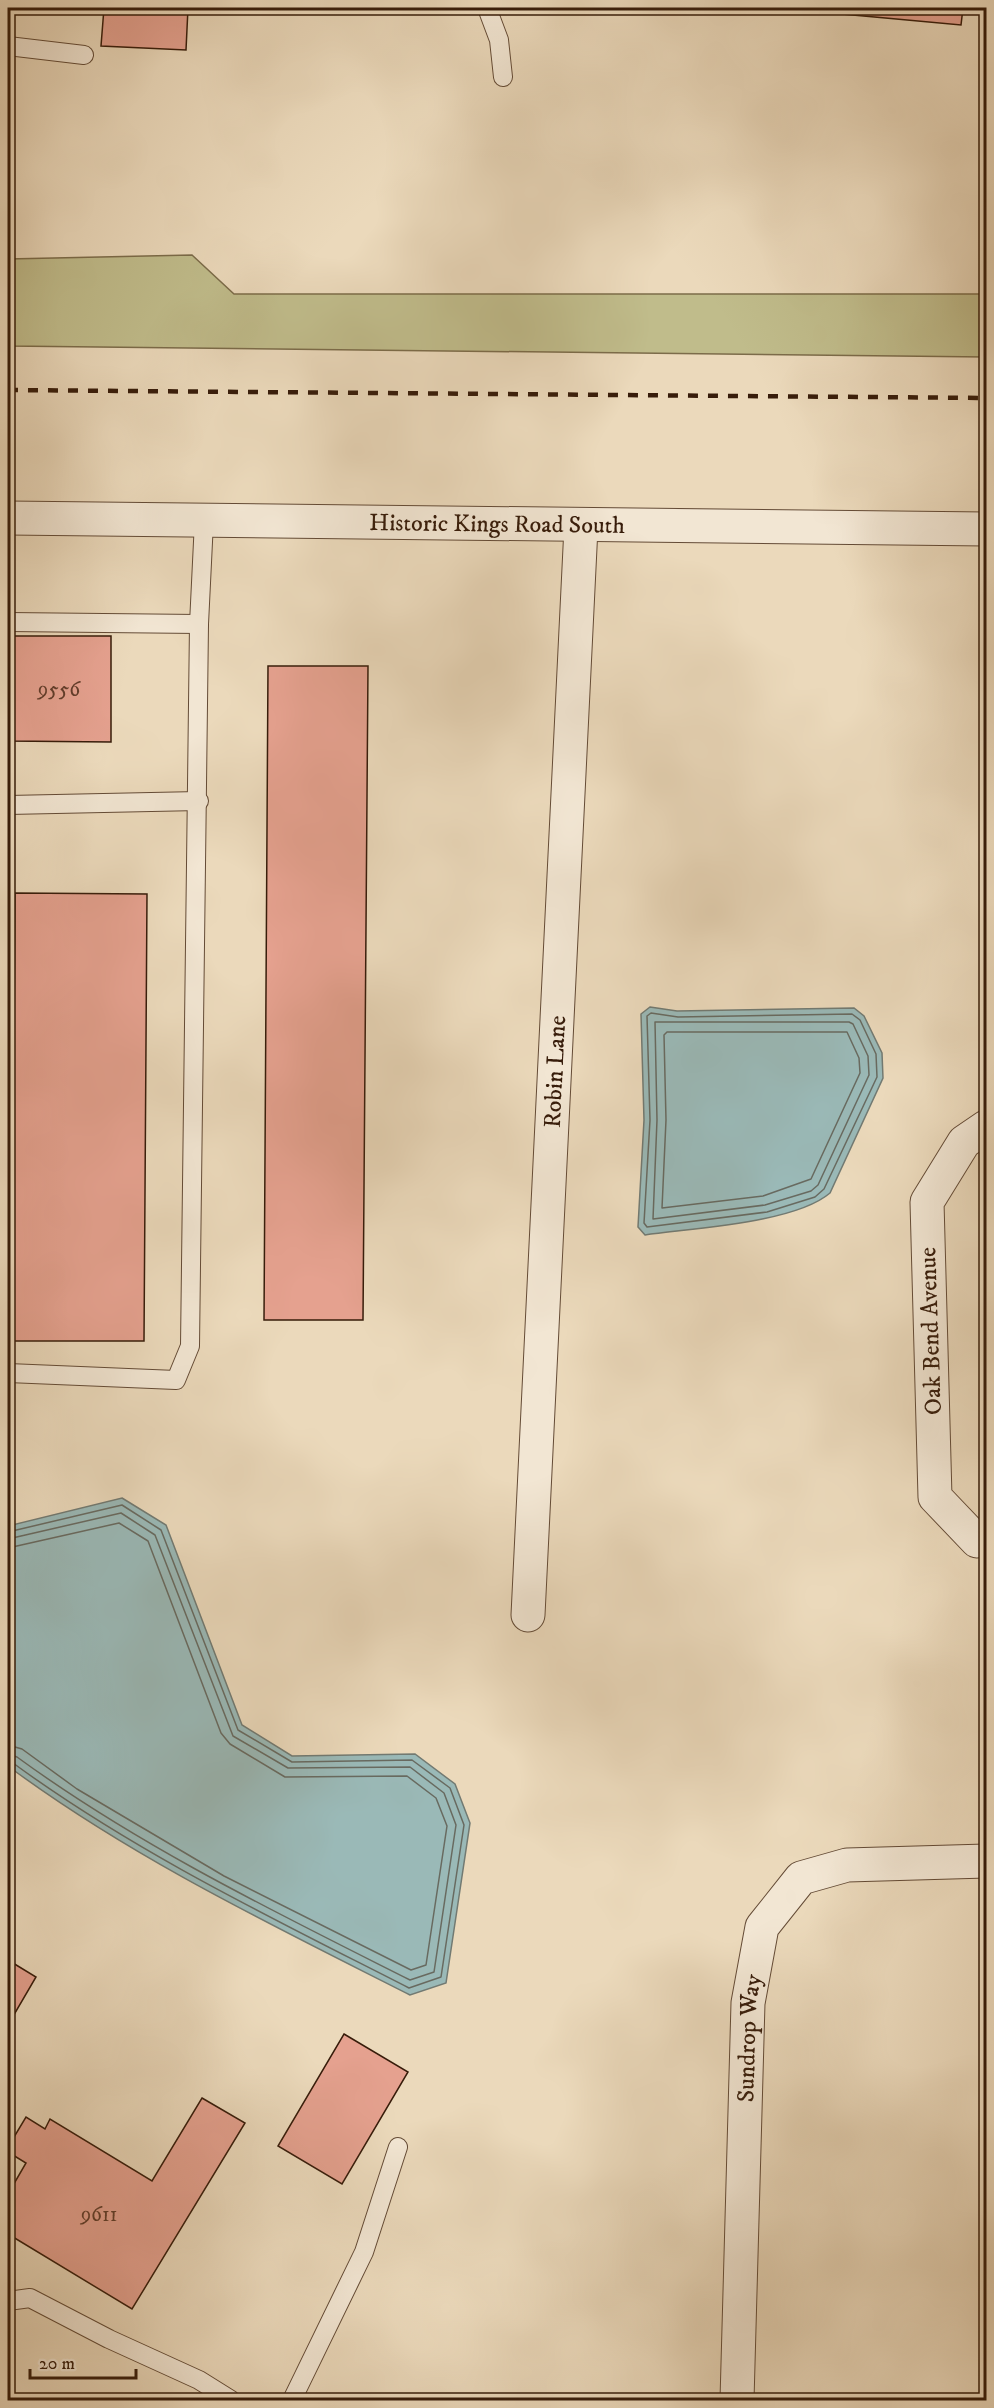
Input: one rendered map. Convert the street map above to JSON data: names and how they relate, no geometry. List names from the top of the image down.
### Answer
{
  "streets": {
    "street": [
      "Historic Kings Road South",
      "Robin Lane",
      "Oak Bend Avenue",
      "Sundrop Way"
    ]
  },
  "crossings": [
    ["Historic Kings Road South", "Robin Lane"]
  ],
  "house_numbers": ["9556", "9611"],
  "scale_bar": "20 m"
}
